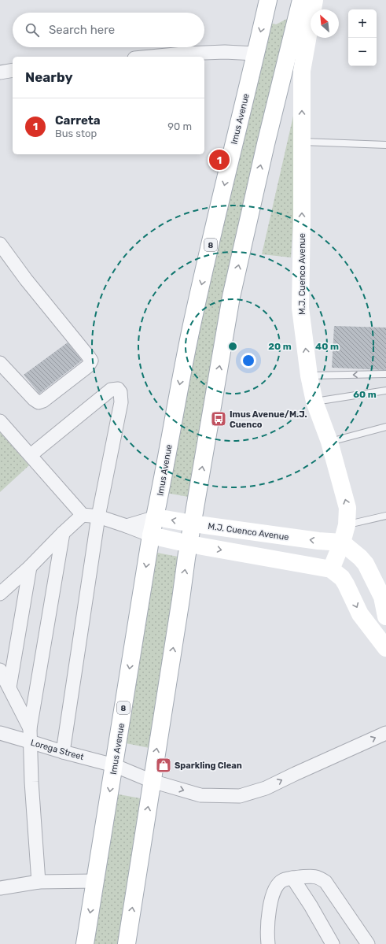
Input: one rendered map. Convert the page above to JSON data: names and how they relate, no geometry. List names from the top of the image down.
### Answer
{
  "streets": {
    "main road": ["Imus Avenue", "8", "M.J. Cuenco Avenue"],
    "street": ["Lorega Street"]
  },
  "crossings": [
    ["Imus Avenue", "M.J. Cuenco Avenue"],
    ["Imus Avenue", "Lorega Street"]
  ],
  "one_way": ["M.J. Cuenco Avenue", "Lorega Street"],
  "places": {
    "bus stop": ["Imus Avenue/M.J. Cuenco"],
    "shop": ["Sparkling Clean"]
  },
  "north": "top left",
  "page": {
    "map_buttons": ["+", "−"],
    "search": "Search here",
    "heading": "Nearby",
    "list": [
      {
        "mark": "1",
        "name": "Carreta",
        "note": "Bus stop",
        "value": "90 m"
      }
    ],
    "pins": "1"
  },
  "rings": ["20 m", "40 m", "60 m"]
}
